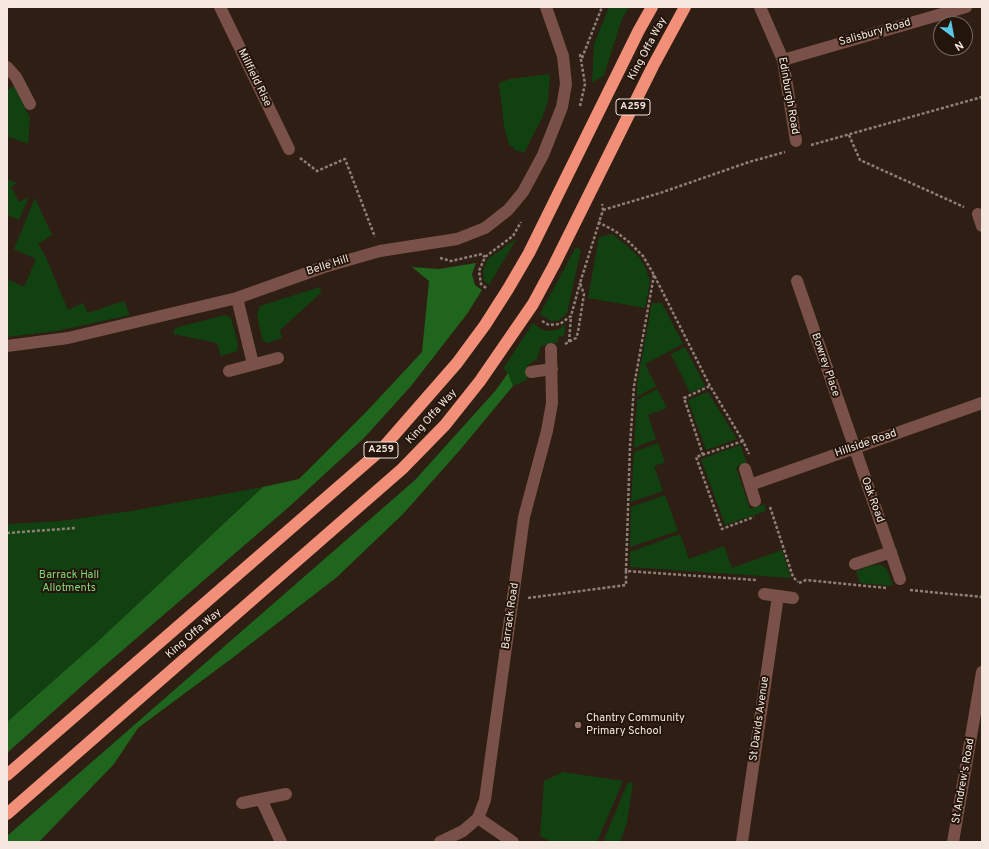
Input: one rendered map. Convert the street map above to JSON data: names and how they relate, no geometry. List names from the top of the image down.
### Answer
{
  "streets": {
    "highway": ["King Offa Way", "A259"],
    "street": [
      "Salisbury Road",
      "Millfield Rise",
      "Edinburgh Road",
      "Belle Hill",
      "Bowrey Place",
      "Hillside Road",
      "Oak Road",
      "Barrack Road",
      "St Davids Avenue",
      "St Andrew's Road"
    ]
  },
  "crossings": [
    ["Salisbury Road", "Edinburgh Road"],
    ["Bowrey Place", "Hillside Road"],
    ["Bowrey Place", "Oak Road"],
    ["Hillside Road", "Oak Road"]
  ],
  "parks": ["Barrack Hall Allotments"],
  "places": ["Chantry Community Primary School"],
  "north": "bottom right"
}
